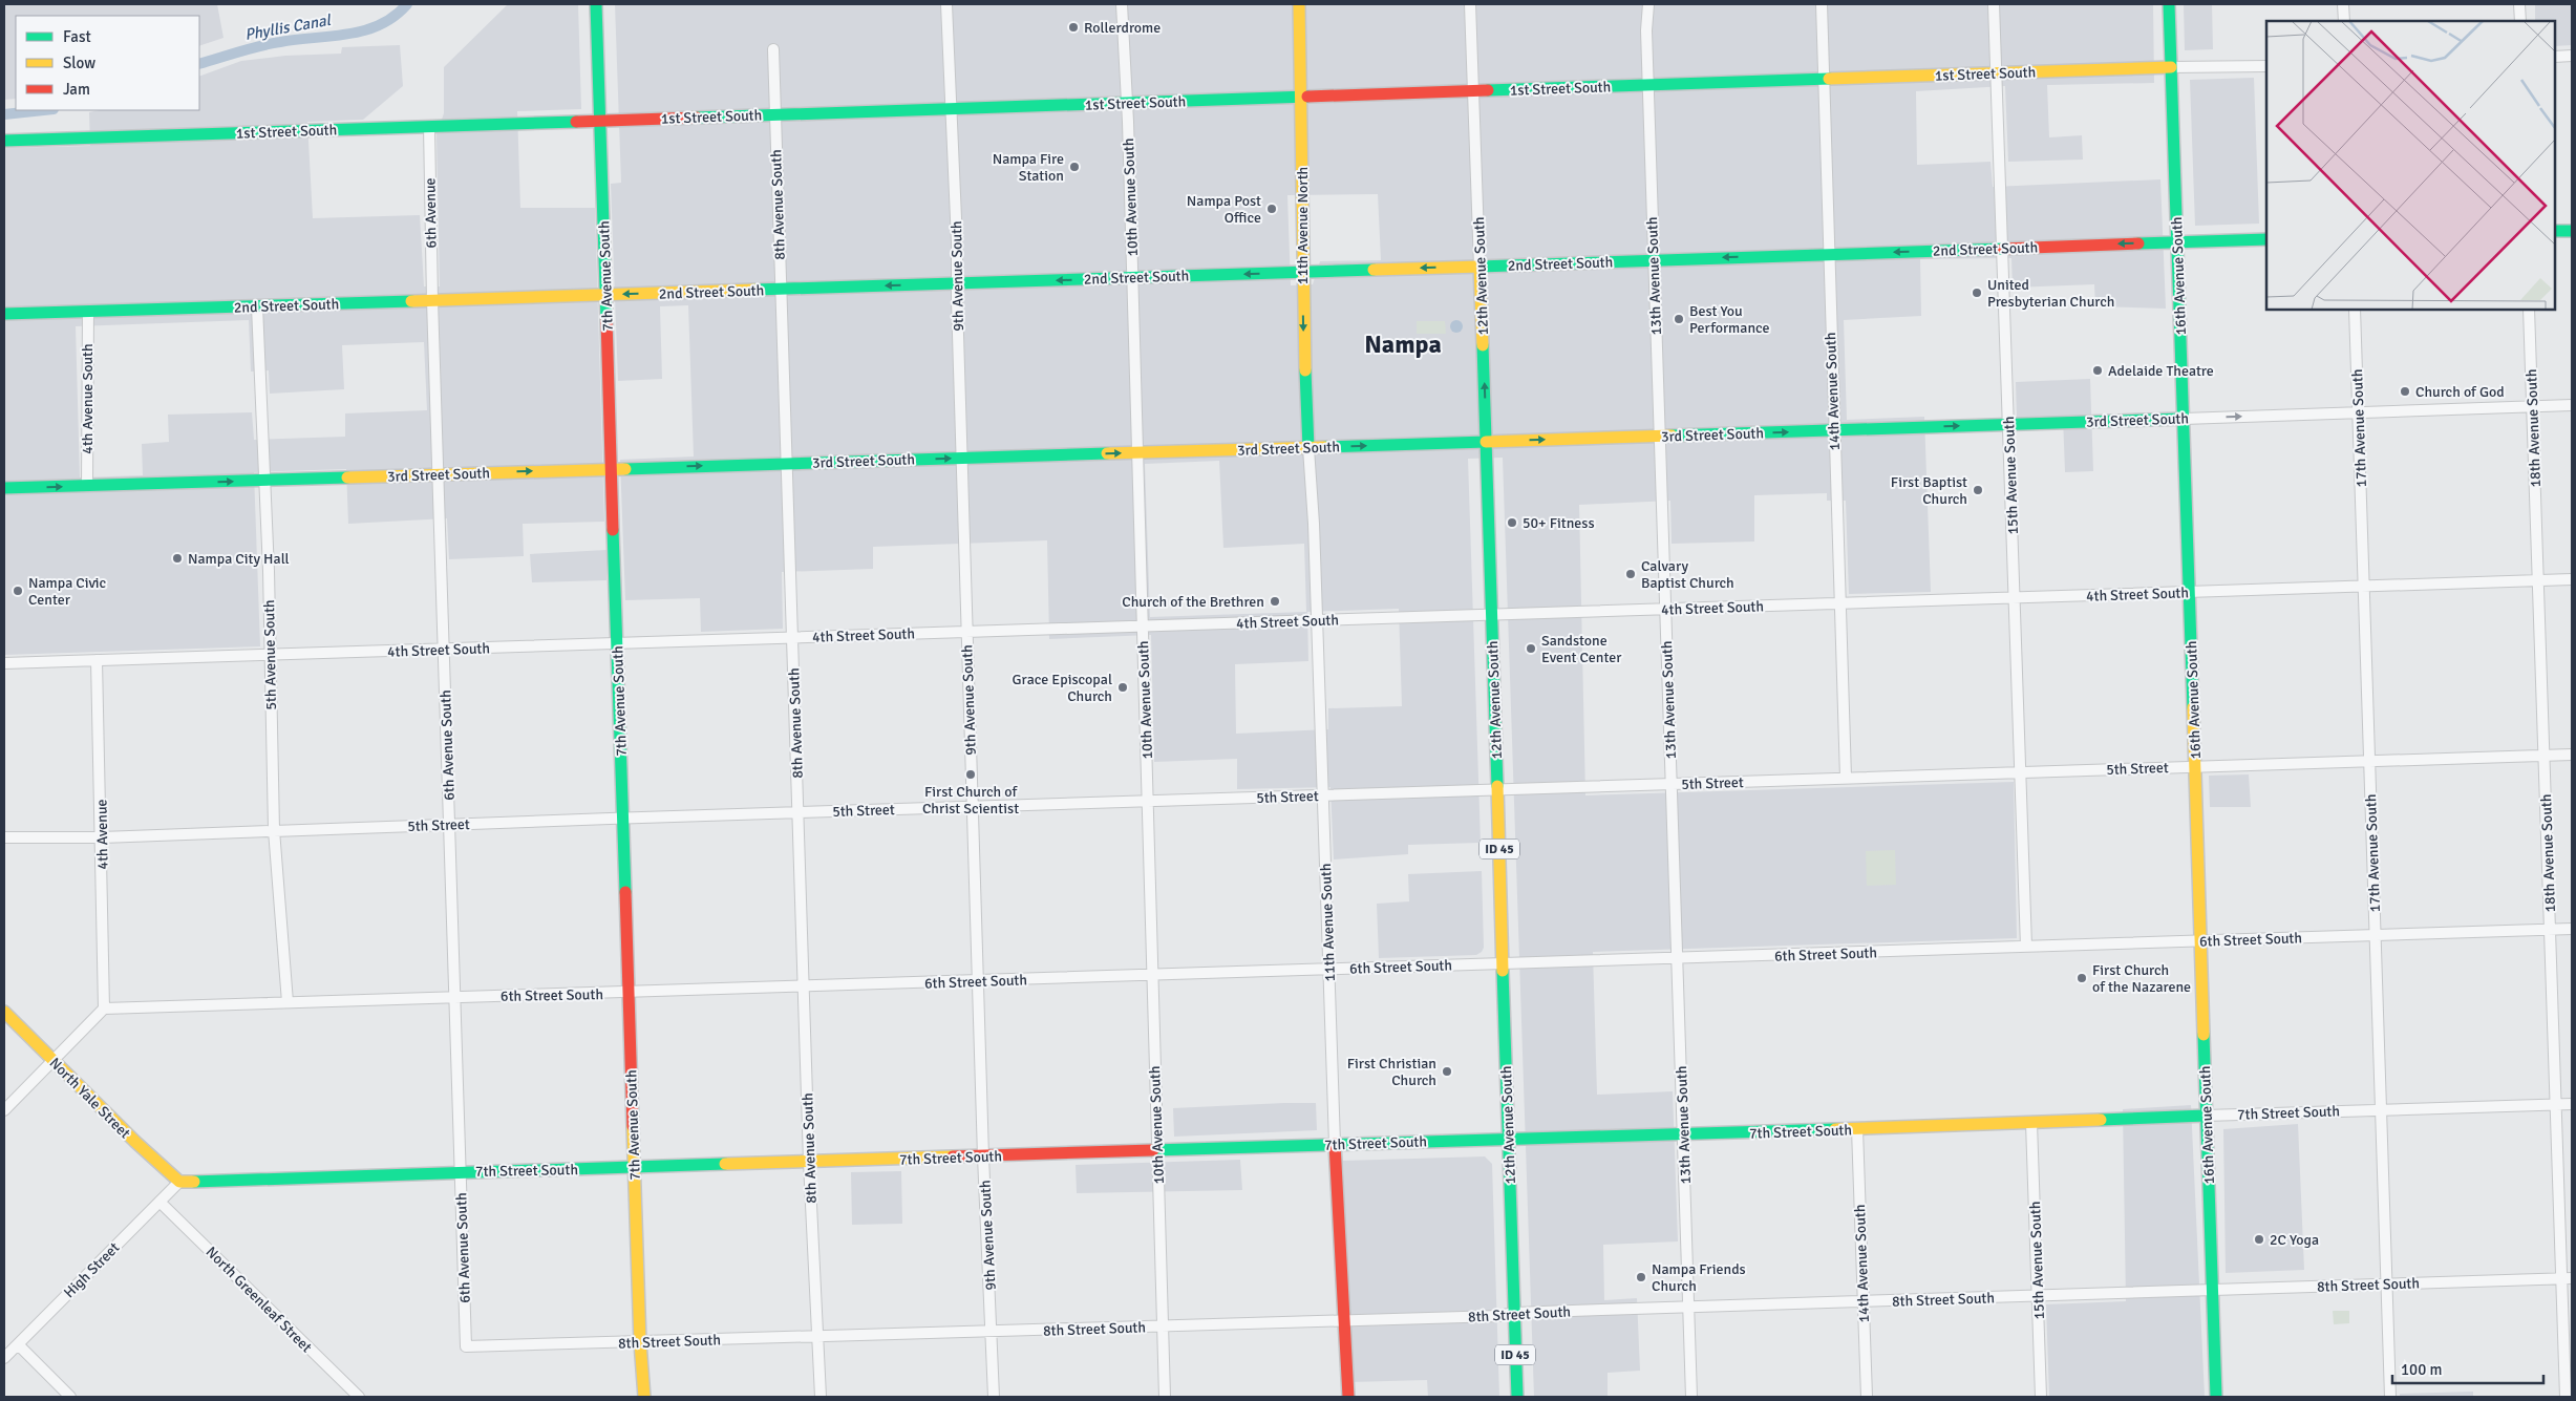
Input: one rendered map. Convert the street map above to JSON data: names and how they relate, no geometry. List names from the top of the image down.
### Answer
{
  "streets": {
    "main road": [
      "1st Street South",
      "11th Avenue North",
      "2nd Street South",
      "7th Avenue South",
      "12th Avenue South",
      "16th Avenue South",
      "3rd Street South",
      "ID 45",
      "11th Avenue South",
      "North Yale Street",
      "7th Street South"
    ],
    "street": [
      "10th Avenue South",
      "8th Avenue South",
      "6th Avenue",
      "9th Avenue South",
      "13th Avenue South",
      "14th Avenue South",
      "4th Avenue South",
      "17th Avenue South",
      "18th Avenue South",
      "15th Avenue South",
      "4th Street South",
      "5th Avenue South",
      "6th Avenue South",
      "5th Street",
      "4th Avenue",
      "6th Street South",
      "High Street",
      "8th Street South",
      "North Greenleaf Street"
    ]
  },
  "crossings": [
    ["1st Street South", "10th Avenue South"],
    ["1st Street South", "8th Avenue South"],
    ["1st Street South", "6th Avenue"],
    ["1st Street South", "11th Avenue North"],
    ["1st Street South", "7th Avenue South"],
    ["1st Street South", "9th Avenue South"],
    ["1st Street South", "12th Avenue South"],
    ["1st Street South", "13th Avenue South"],
    ["1st Street South", "16th Avenue South"],
    ["1st Street South", "14th Avenue South"],
    ["1st Street South", "15th Avenue South"],
    ["10th Avenue South", "2nd Street South"],
    ["10th Avenue South", "3rd Street South"],
    ["10th Avenue South", "4th Street South"],
    ["10th Avenue South", "5th Street"],
    ["10th Avenue South", "6th Street South"],
    ["10th Avenue South", "7th Street South"],
    ["10th Avenue South", "8th Street South"],
    ["8th Avenue South", "2nd Street South"],
    ["8th Avenue South", "3rd Street South"],
    ["8th Avenue South", "4th Street South"],
    ["8th Avenue South", "5th Street"],
    ["8th Avenue South", "6th Street South"],
    ["8th Avenue South", "7th Street South"],
    ["8th Avenue South", "8th Street South"],
    ["6th Avenue", "2nd Street South"],
    ["6th Avenue", "6th Avenue South"],
    ["11th Avenue North", "2nd Street South"],
    ["11th Avenue North", "3rd Street South"],
    ["11th Avenue North", "11th Avenue South"],
    ["2nd Street South", "7th Avenue South"],
    ["2nd Street South", "9th Avenue South"],
    ["2nd Street South", "12th Avenue South"],
    ["2nd Street South", "13th Avenue South"],
    ["2nd Street South", "16th Avenue South"],
    ["2nd Street South", "14th Avenue South"],
    ["2nd Street South", "4th Avenue South"],
    ["2nd Street South", "15th Avenue South"],
    ["2nd Street South", "5th Avenue South"],
    ["2nd Street South", "6th Avenue South"],
    ["7th Avenue South", "3rd Street South"],
    ["7th Avenue South", "4th Street South"],
    ["7th Avenue South", "5th Street"],
    ["7th Avenue South", "6th Street South"],
    ["7th Avenue South", "7th Street South"],
    ["7th Avenue South", "8th Street South"],
    ["9th Avenue South", "3rd Street South"],
    ["9th Avenue South", "4th Street South"],
    ["9th Avenue South", "5th Street"],
    ["9th Avenue South", "6th Street South"],
    ["9th Avenue South", "7th Street South"],
    ["9th Avenue South", "8th Street South"],
    ["12th Avenue South", "3rd Street South"],
    ["12th Avenue South", "4th Street South"],
    ["12th Avenue South", "5th Street"],
    ["12th Avenue South", "6th Street South"],
    ["12th Avenue South", "7th Street South"],
    ["12th Avenue South", "8th Street South"],
    ["13th Avenue South", "3rd Street South"],
    ["13th Avenue South", "4th Street South"],
    ["13th Avenue South", "5th Street"],
    ["13th Avenue South", "6th Street South"],
    ["13th Avenue South", "7th Street South"],
    ["13th Avenue South", "8th Street South"],
    ["16th Avenue South", "3rd Street South"],
    ["16th Avenue South", "4th Street South"],
    ["16th Avenue South", "5th Street"],
    ["16th Avenue South", "6th Street South"],
    ["16th Avenue South", "7th Street South"],
    ["16th Avenue South", "8th Street South"],
    ["14th Avenue South", "3rd Street South"],
    ["14th Avenue South", "4th Street South"],
    ["14th Avenue South", "5th Street"],
    ["14th Avenue South", "7th Street South"],
    ["14th Avenue South", "8th Street South"],
    ["4th Avenue South", "3rd Street South"],
    ["3rd Street South", "17th Avenue South"],
    ["3rd Street South", "18th Avenue South"],
    ["3rd Street South", "15th Avenue South"],
    ["3rd Street South", "5th Avenue South"],
    ["3rd Street South", "6th Avenue South"],
    ["3rd Street South", "11th Avenue South"],
    ["17th Avenue South", "4th Street South"],
    ["17th Avenue South", "5th Street"],
    ["17th Avenue South", "6th Street South"],
    ["17th Avenue South", "7th Street South"],
    ["17th Avenue South", "8th Street South"],
    ["18th Avenue South", "4th Street South"],
    ["18th Avenue South", "5th Street"],
    ["18th Avenue South", "6th Street South"],
    ["18th Avenue South", "7th Street South"],
    ["18th Avenue South", "8th Street South"],
    ["15th Avenue South", "4th Street South"],
    ["15th Avenue South", "5th Street"],
    ["15th Avenue South", "6th Street South"],
    ["15th Avenue South", "7th Street South"],
    ["15th Avenue South", "8th Street South"],
    ["4th Street South", "5th Avenue South"],
    ["4th Street South", "6th Avenue South"],
    ["4th Street South", "4th Avenue"],
    ["4th Street South", "11th Avenue South"],
    ["5th Avenue South", "5th Street"],
    ["5th Avenue South", "6th Street South"],
    ["6th Avenue South", "5th Street"],
    ["6th Avenue South", "6th Street South"],
    ["6th Avenue South", "7th Street South"],
    ["6th Avenue South", "8th Street South"],
    ["5th Street", "4th Avenue"],
    ["5th Street", "11th Avenue South"],
    ["4th Avenue", "6th Street South"],
    ["11th Avenue South", "6th Street South"],
    ["11th Avenue South", "7th Street South"],
    ["11th Avenue South", "8th Street South"],
    ["North Yale Street", "7th Street South"],
    ["North Yale Street", "High Street"],
    ["7th Street South", "High Street"],
    ["High Street", "North Greenleaf Street"]
  ],
  "one_way": ["11th Avenue North", "2nd Street South", "3rd Street South"],
  "districts": ["Nampa"],
  "water": ["Phyllis Canal"],
  "places": [
    "Rollerdrome",
    "Nampa Fire Station",
    "Nampa Post Office",
    "United Presbyterian Church",
    "Best You Performance",
    "Adelaide Theatre",
    "Church of God",
    "First Baptist Church",
    "50+ Fitness",
    "Nampa City Hall",
    "Calvary Baptist Church",
    "Nampa Civic Center",
    "Church of the Brethren",
    "Sandstone Event Center",
    "Grace Episcopal Church",
    "First Church of Christ Scientist",
    "First Church of the Nazarene",
    "First Christian Church",
    "2C Yoga",
    "Nampa Friends Church"
  ],
  "legend": ["Fast", "Slow", "Jam"],
  "scale_bar": "100 m"
}
